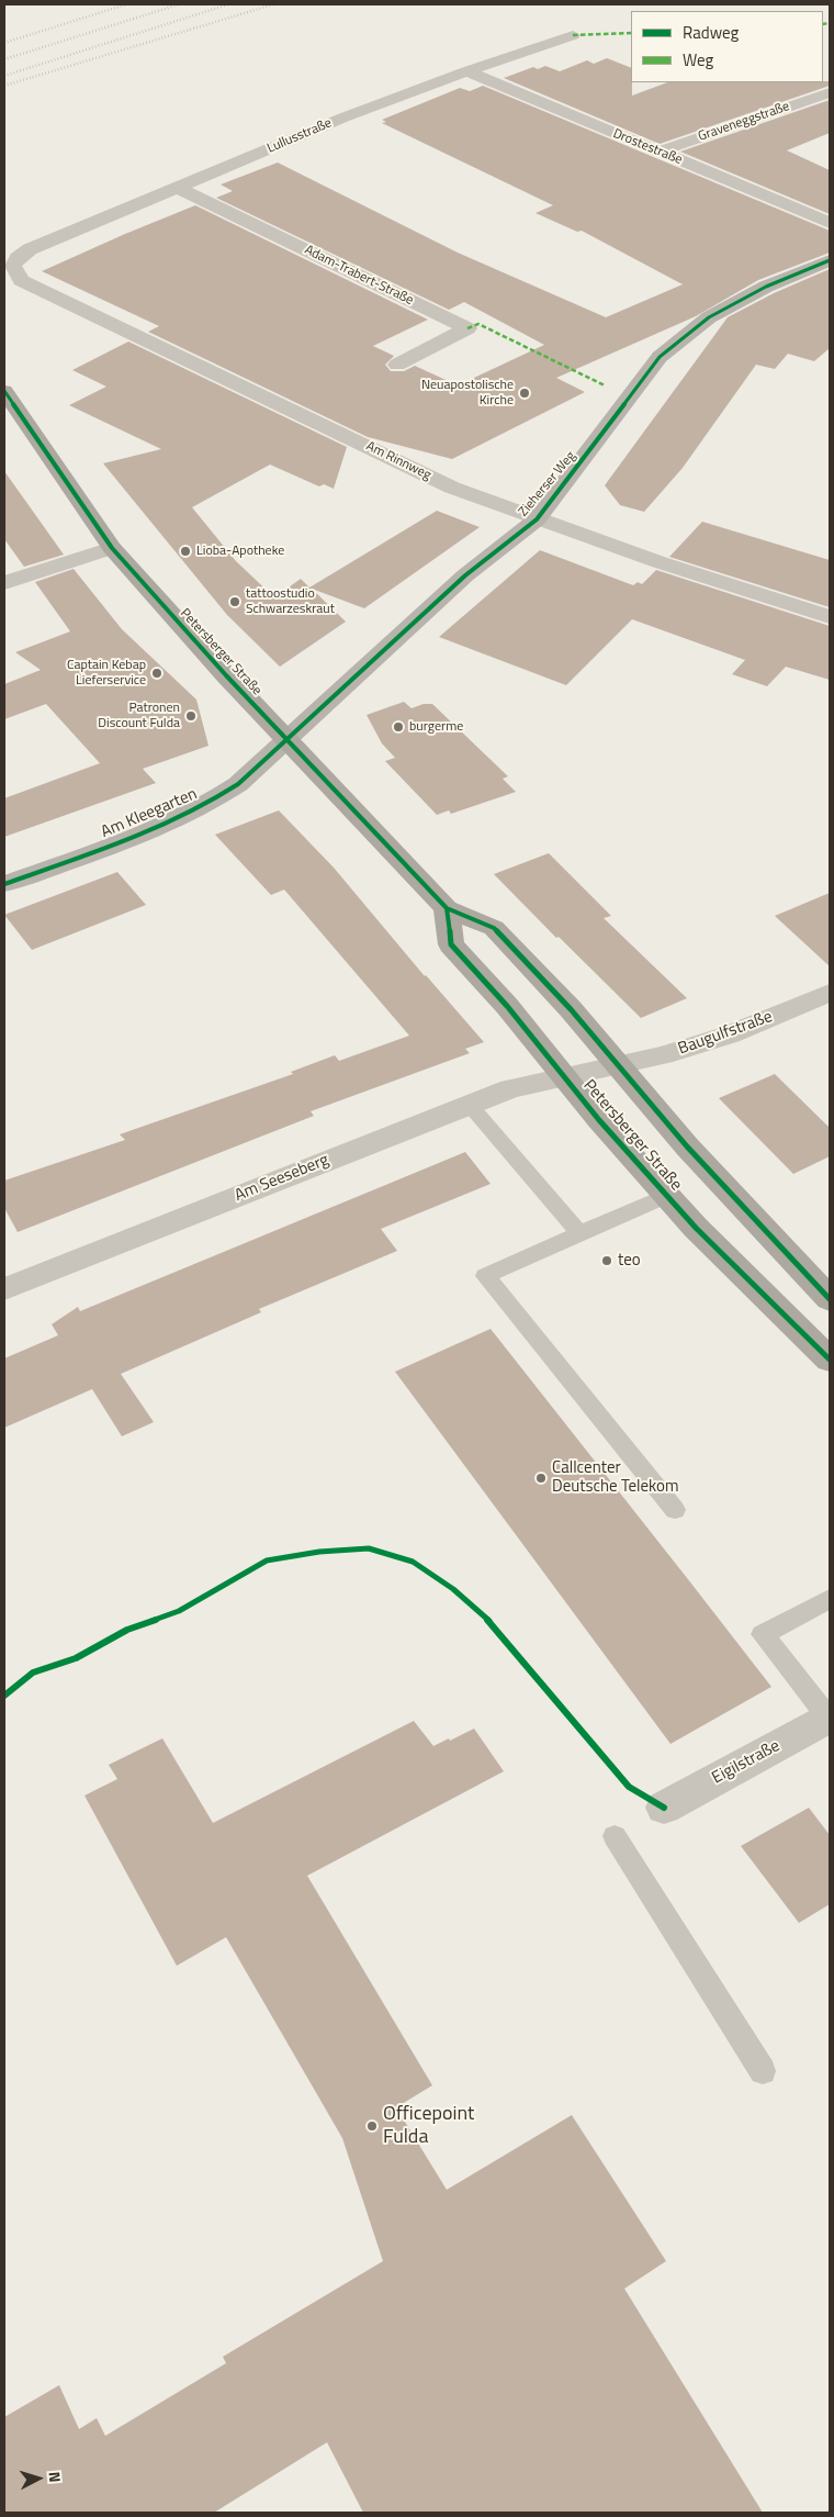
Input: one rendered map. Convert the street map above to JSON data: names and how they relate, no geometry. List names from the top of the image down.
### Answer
{
  "streets": {
    "main road": ["Petersberger Straße"],
    "street": [
      "Graveneggstraße",
      "Lullusstraße",
      "Drostestraße",
      "Adam-Trabert-Straße",
      "Am Rinnweg",
      "Zieherser Weg",
      "Am Kleegarten",
      "Baugulfstraße",
      "Am Seeseberg",
      "Eigilstraße"
    ]
  },
  "crossings": [
    ["Graveneggstraße", "Drostestraße"],
    ["Lullusstraße", "Drostestraße"],
    ["Lullusstraße", "Adam-Trabert-Straße"],
    ["Lullusstraße", "Am Rinnweg"],
    ["Am Rinnweg", "Zieherser Weg"],
    ["Zieherser Weg", "Petersberger Straße"],
    ["Zieherser Weg", "Am Kleegarten"],
    ["Petersberger Straße", "Am Kleegarten"],
    ["Petersberger Straße", "Baugulfstraße"],
    ["Petersberger Straße", "Am Seeseberg"],
    ["Baugulfstraße", "Am Seeseberg"]
  ],
  "places": [
    "Neuapostolische Kirche",
    "Lioba-Apotheke",
    "tattoostudio Schwarzeskraut",
    "Captain Kebap Lieferservice",
    "Patronen Discount Fulda",
    "burgerme",
    "teo",
    "Callcenter Deutsche Telekom",
    "Officepoint Fulda"
  ],
  "legend": ["Radweg", "Weg"],
  "north": "right"
}
